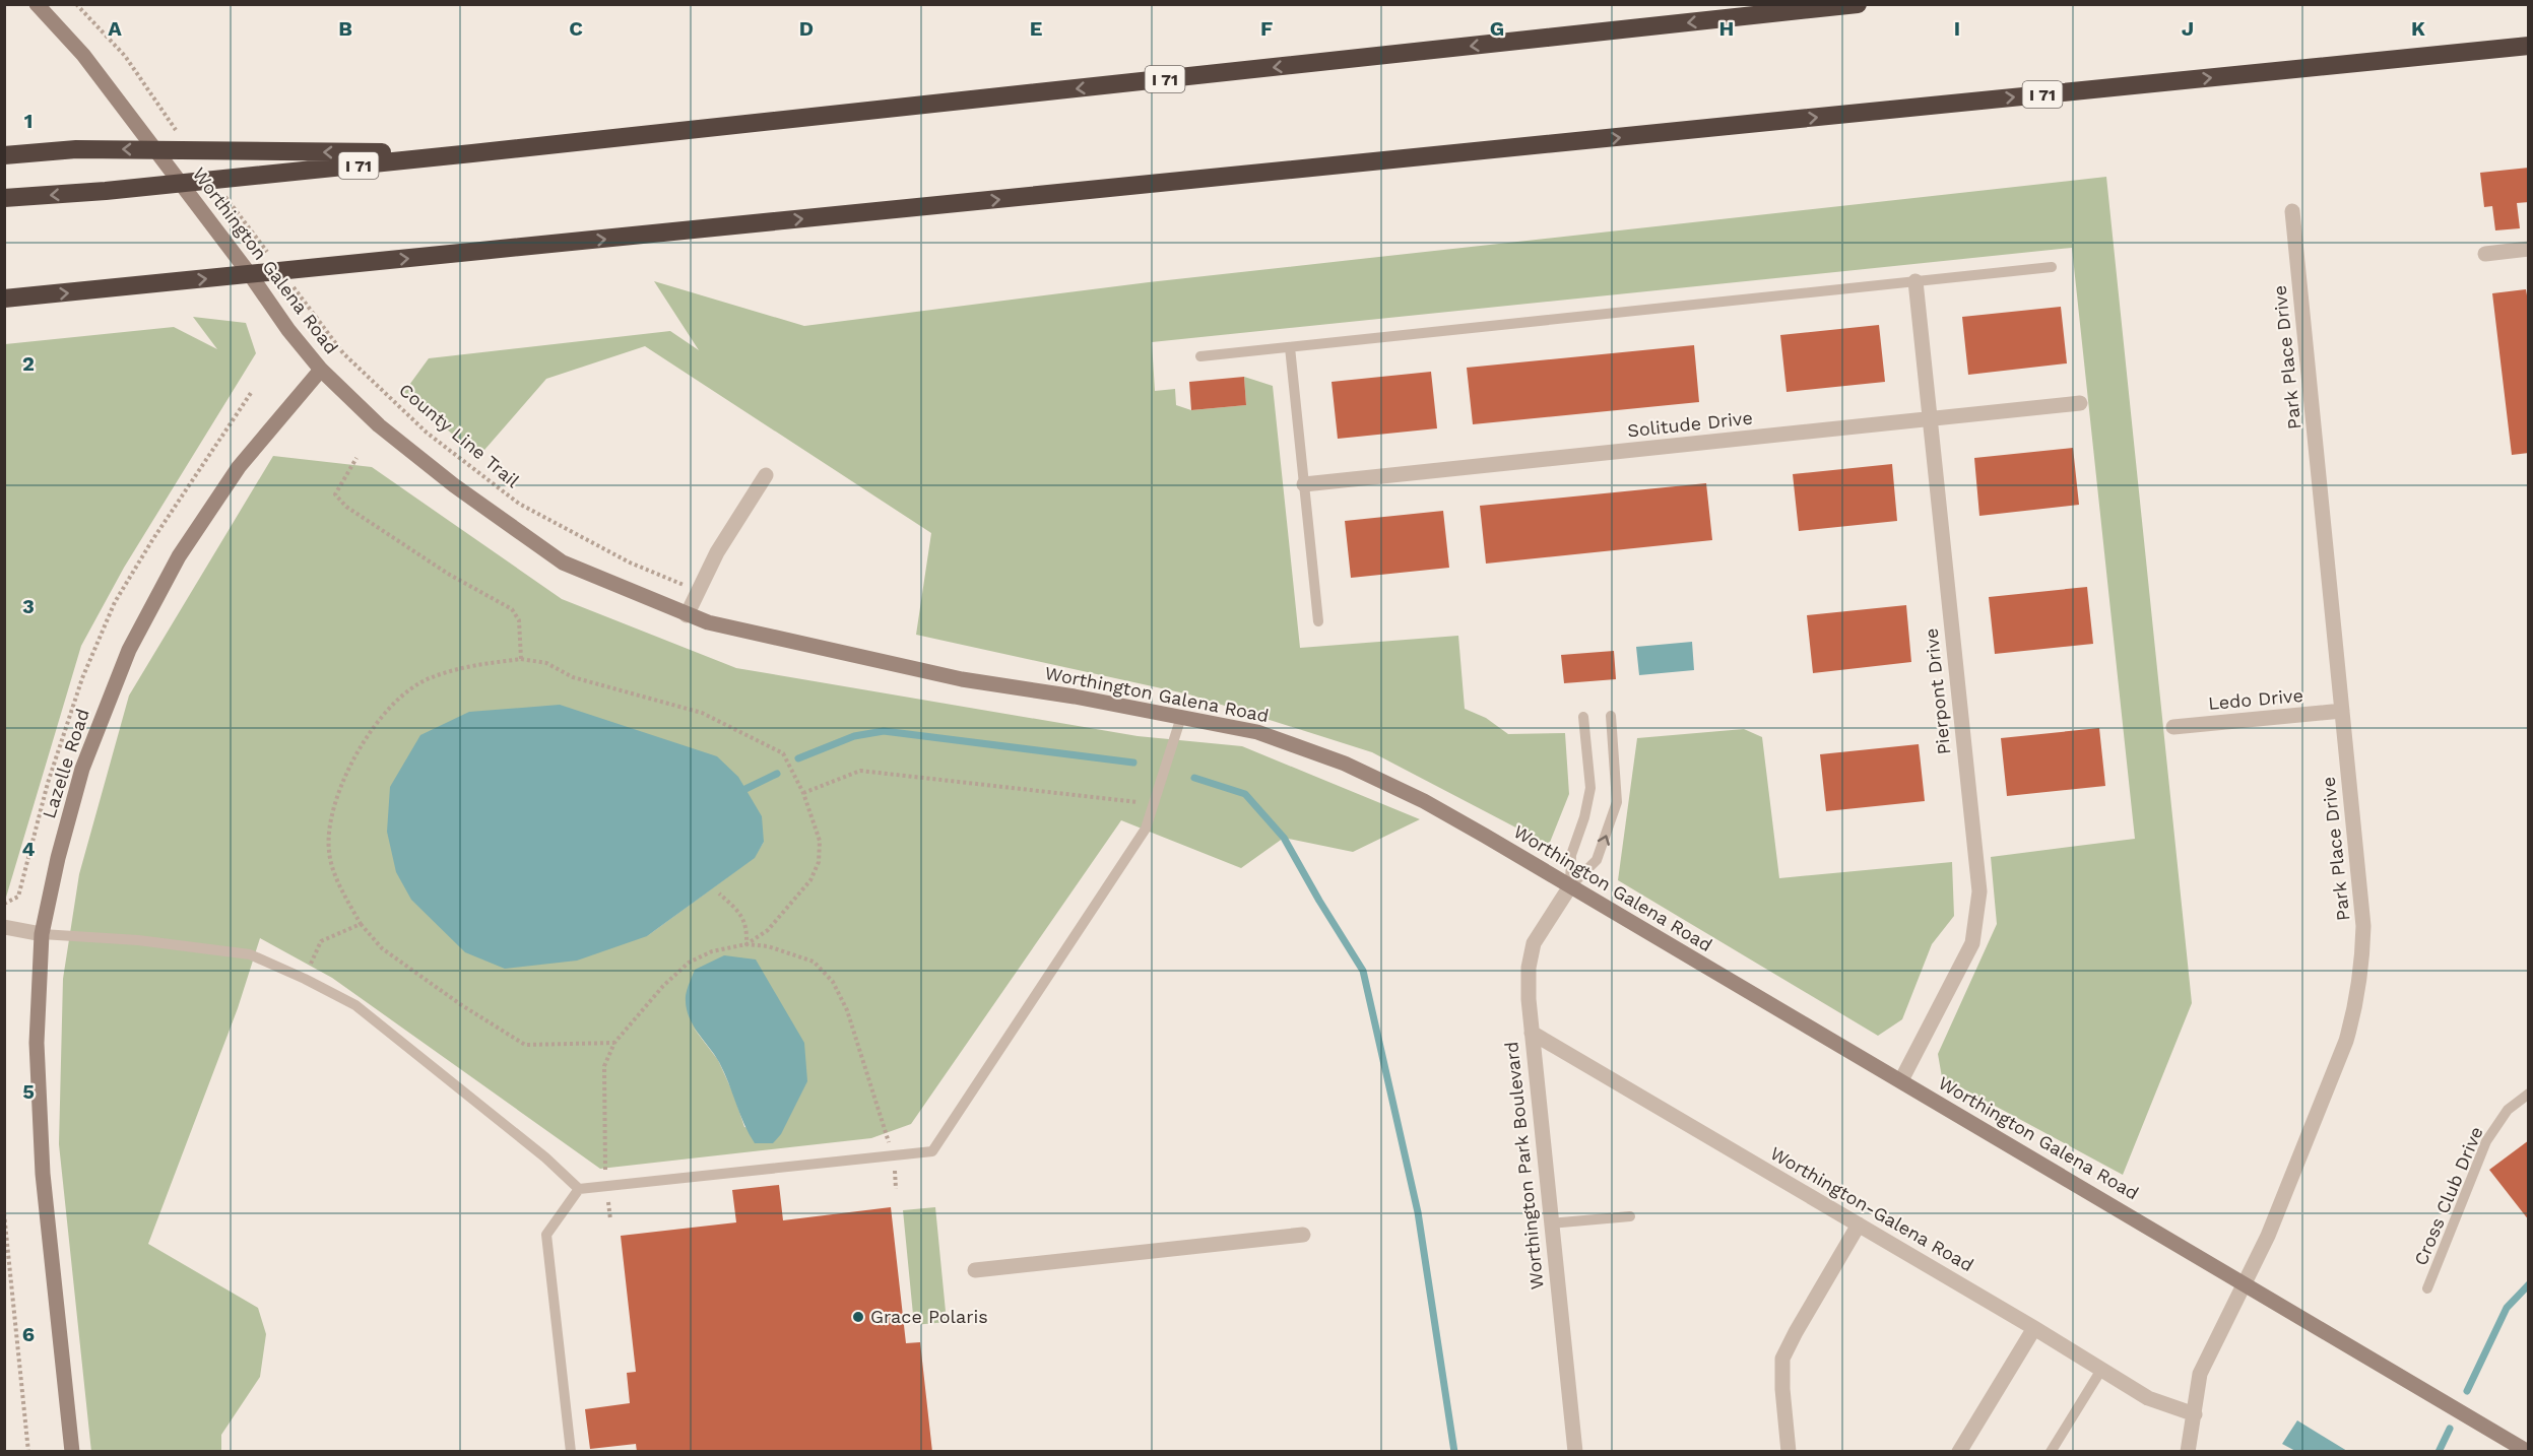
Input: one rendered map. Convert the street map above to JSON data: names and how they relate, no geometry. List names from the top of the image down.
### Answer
{
  "streets": {
    "highway": ["I 71"],
    "street": [
      "Worthington Galena Road",
      "Park Place Drive",
      "Solitude Drive",
      "Pierpont Drive",
      "Ledo Drive",
      "Lazelle Road",
      "Worthington Park Boulevard",
      "Worthington-Galena Road"
    ],
    "lane": ["Cross Club Drive"],
    "path": ["County Line Trail"]
  },
  "crossings": [
    ["Worthington Galena Road", "Park Place Drive"],
    ["Worthington Galena Road", "Pierpont Drive"],
    ["Worthington Galena Road", "Lazelle Road"],
    ["Worthington Galena Road", "Worthington Park Boulevard"],
    ["Park Place Drive", "Ledo Drive"],
    ["Park Place Drive", "Worthington-Galena Road"],
    ["Solitude Drive", "Pierpont Drive"],
    ["Worthington Park Boulevard", "Worthington-Galena Road"]
  ],
  "places": ["Grace Polaris"],
  "grid": {
    "columns": [
      "A",
      "B",
      "C",
      "D",
      "E",
      "F",
      "G",
      "H",
      "I",
      "J",
      "K"
    ],
    "rows": [
      "1",
      "2",
      "3",
      "4",
      "5",
      "6"
    ]
  }
}
